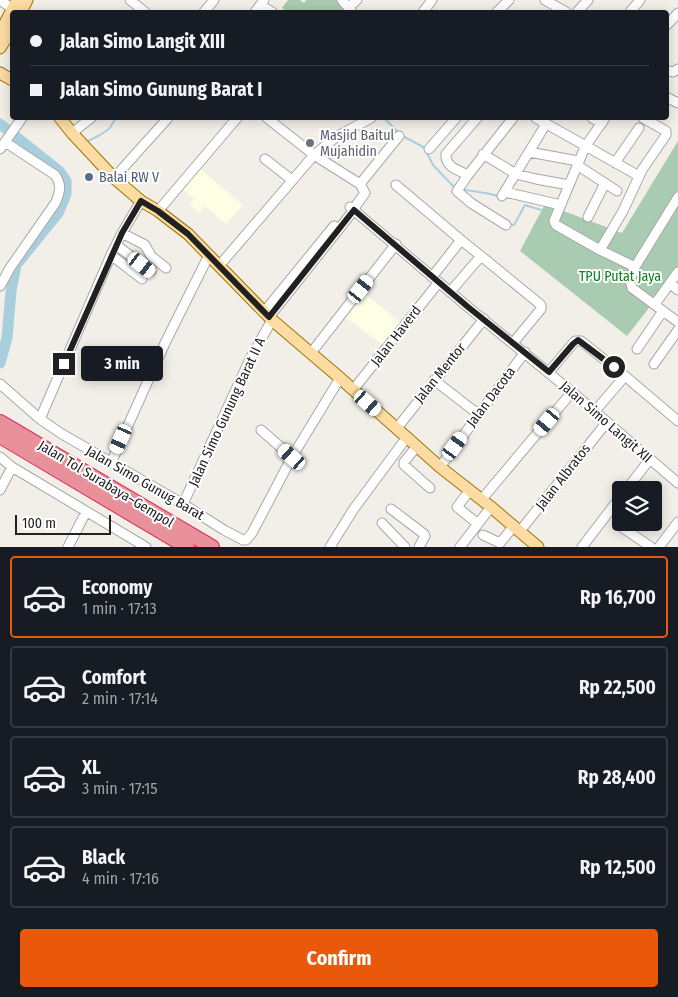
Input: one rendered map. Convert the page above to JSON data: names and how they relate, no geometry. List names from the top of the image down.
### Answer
{
  "streets": {
    "highway": ["Jalan Tol Surabaya–Gempol"],
    "street": [
      "Jalan Haverd",
      "Jalan Mentor",
      "Jalan Dacota",
      "Jalan Simo Gunung Barat II A",
      "Jalan Simo Langit XII",
      "Jalan Albratos",
      "Jalan Simo Gunug Barat"
    ]
  },
  "crossings": [
    ["Jalan Haverd", "Jalan Simo Langit XII"],
    ["Jalan Mentor", "Jalan Simo Langit XII"],
    ["Jalan Dacota", "Jalan Simo Langit XII"],
    ["Jalan Simo Gunung Barat II A", "Jalan Simo Langit XII"],
    ["Jalan Simo Gunung Barat II A", "Jalan Simo Gunug Barat"],
    ["Jalan Simo Langit XII", "Jalan Albratos"]
  ],
  "parks": ["TPU Putat Jaya"],
  "places": ["Masjid Baitul Mujahidin", "Balai RW V"],
  "scale_bar": "100 m",
  "page": {
    "banner": ["Jalan Simo Langit XIII", "Jalan Simo Gunung Barat I"],
    "bubble": "3 min",
    "scale": "100 m",
    "list": [
      {
        "name": "Economy",
        "note": "1 min · 17:13",
        "value": "Rp 16,700"
      },
      {
        "name": "Comfort",
        "note": "2 min · 17:14",
        "value": "Rp 22,500"
      },
      {
        "name": "XL",
        "note": "3 min · 17:15",
        "value": "Rp 28,400"
      },
      {
        "name": "Black",
        "note": "4 min · 17:16",
        "value": "Rp 12,500"
      }
    ],
    "buttons": "Confirm"
  }
}
